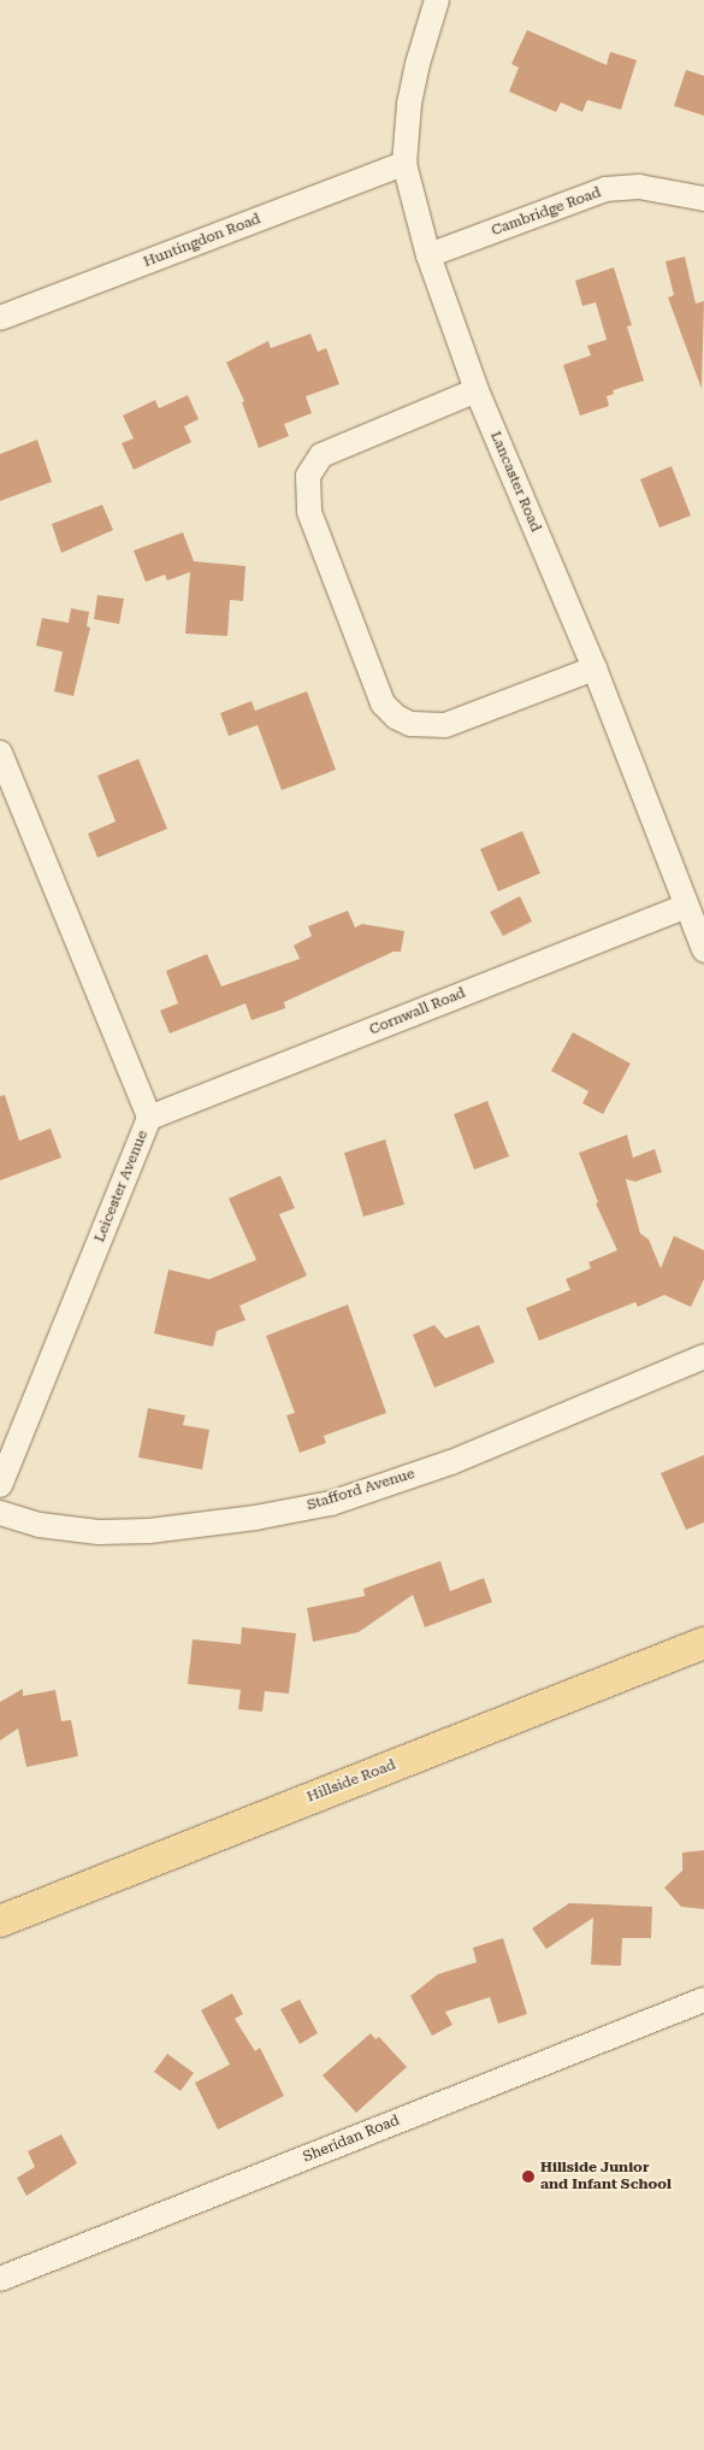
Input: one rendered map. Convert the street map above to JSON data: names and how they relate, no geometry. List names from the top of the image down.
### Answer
{
  "streets": {
    "main road": ["Hillside Road"],
    "street": [
      "Cambridge Road",
      "Huntingdon Road",
      "Lancaster Road",
      "Cornwall Road",
      "Leicester Avenue",
      "Stafford Avenue",
      "Sheridan Road"
    ]
  },
  "crossings": [
    ["Cambridge Road", "Lancaster Road"],
    ["Huntingdon Road", "Lancaster Road"],
    ["Lancaster Road", "Cornwall Road"],
    ["Cornwall Road", "Leicester Avenue"]
  ],
  "places": ["Hillside Junior and Infant School"]
}
